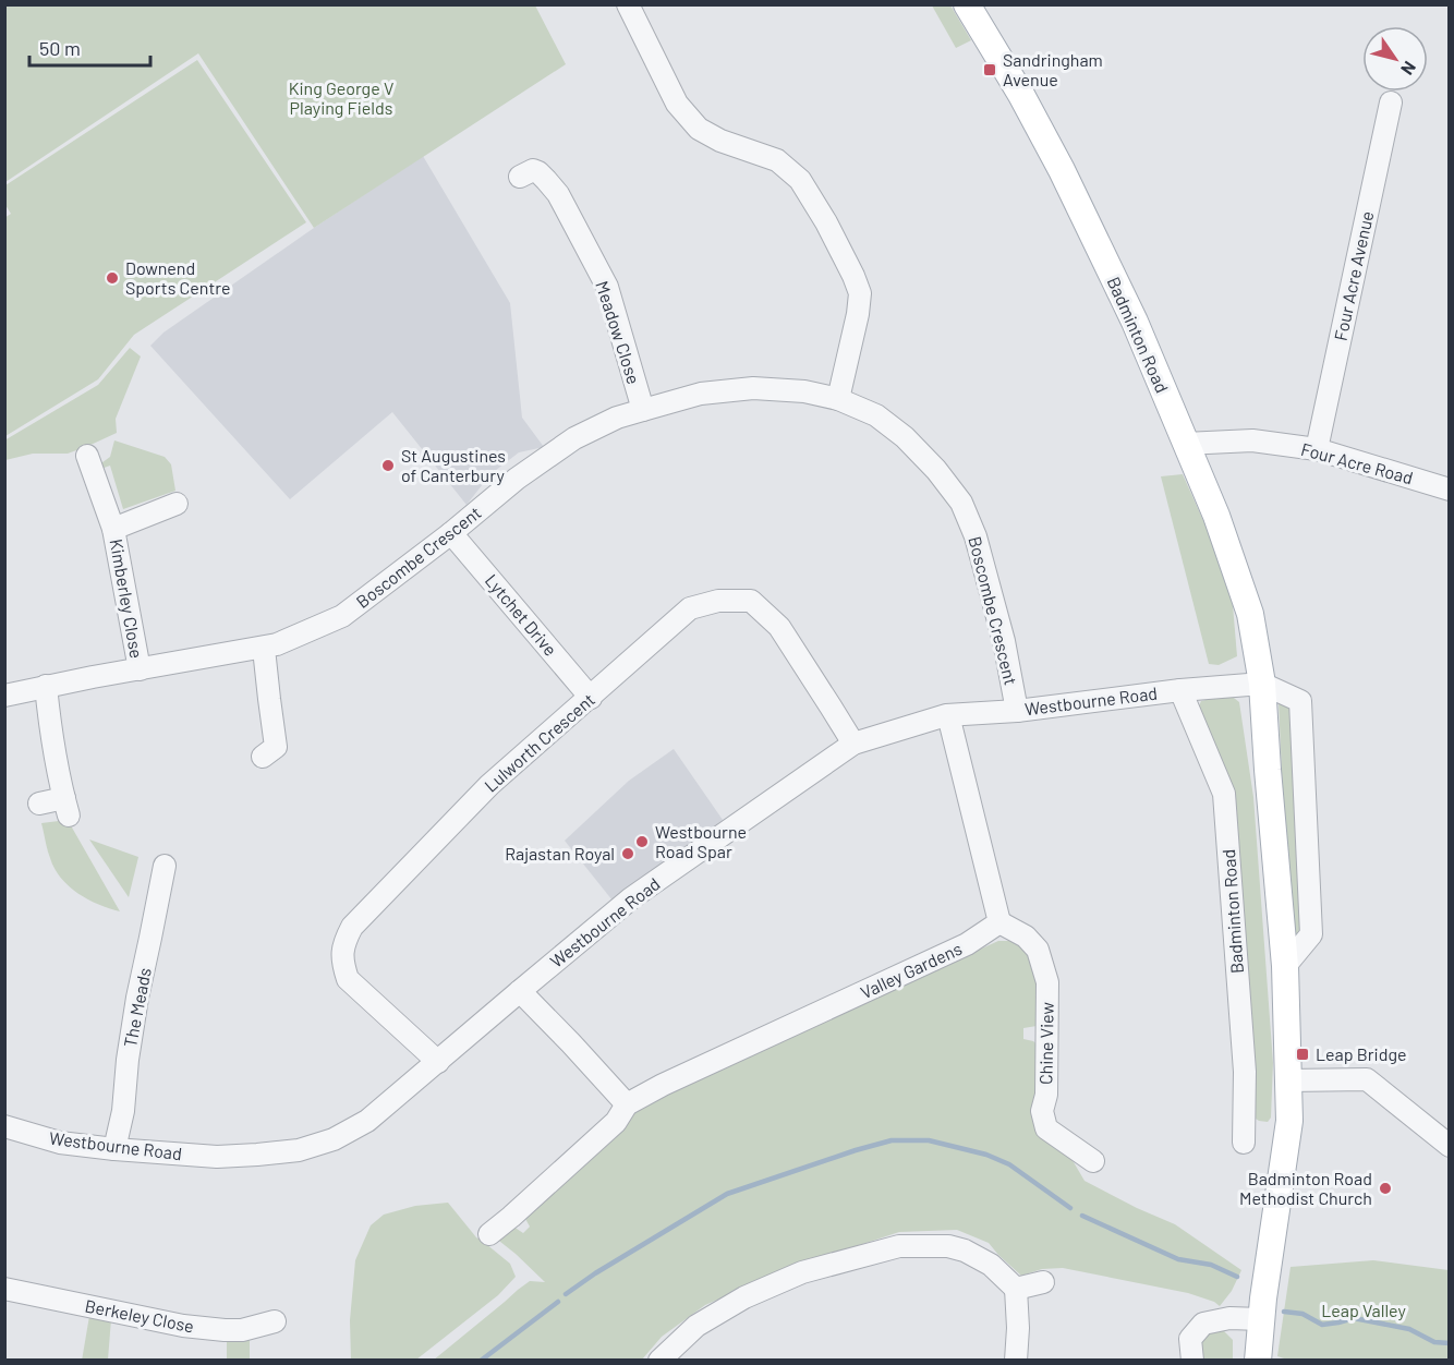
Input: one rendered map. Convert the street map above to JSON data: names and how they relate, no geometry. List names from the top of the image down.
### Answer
{
  "streets": {
    "main road": ["Badminton Road"],
    "street": [
      "Four Acre Avenue",
      "Meadow Close",
      "Four Acre Road",
      "Boscombe Crescent",
      "Kimberley Close",
      "Lytchet Drive",
      "Westbourne Road",
      "Lulworth Crescent",
      "Valley Gardens",
      "The Meads",
      "Chine View",
      "Berkeley Close"
    ]
  },
  "crossings": [
    ["Four Acre Avenue", "Four Acre Road"],
    ["Meadow Close", "Boscombe Crescent"],
    ["Badminton Road", "Four Acre Road"],
    ["Badminton Road", "Westbourne Road"],
    ["Boscombe Crescent", "Kimberley Close"],
    ["Boscombe Crescent", "Lytchet Drive"],
    ["Boscombe Crescent", "Westbourne Road"],
    ["Lytchet Drive", "Lulworth Crescent"],
    ["Westbourne Road", "Lulworth Crescent"],
    ["Westbourne Road", "The Meads"],
    ["Valley Gardens", "Chine View"]
  ],
  "parks": ["King George V Playing Fields", "Leap Valley"],
  "places": {
    "transit": ["Sandringham Avenue", "Leap Bridge"],
    "other": [
      "Downend Sports Centre",
      "St Augustines of Canterbury",
      "Westbourne Road Spar",
      "Rajastan Royal",
      "Badminton Road Methodist Church"
    ]
  },
  "scale_bar": "50 m",
  "north": "bottom right"
}
